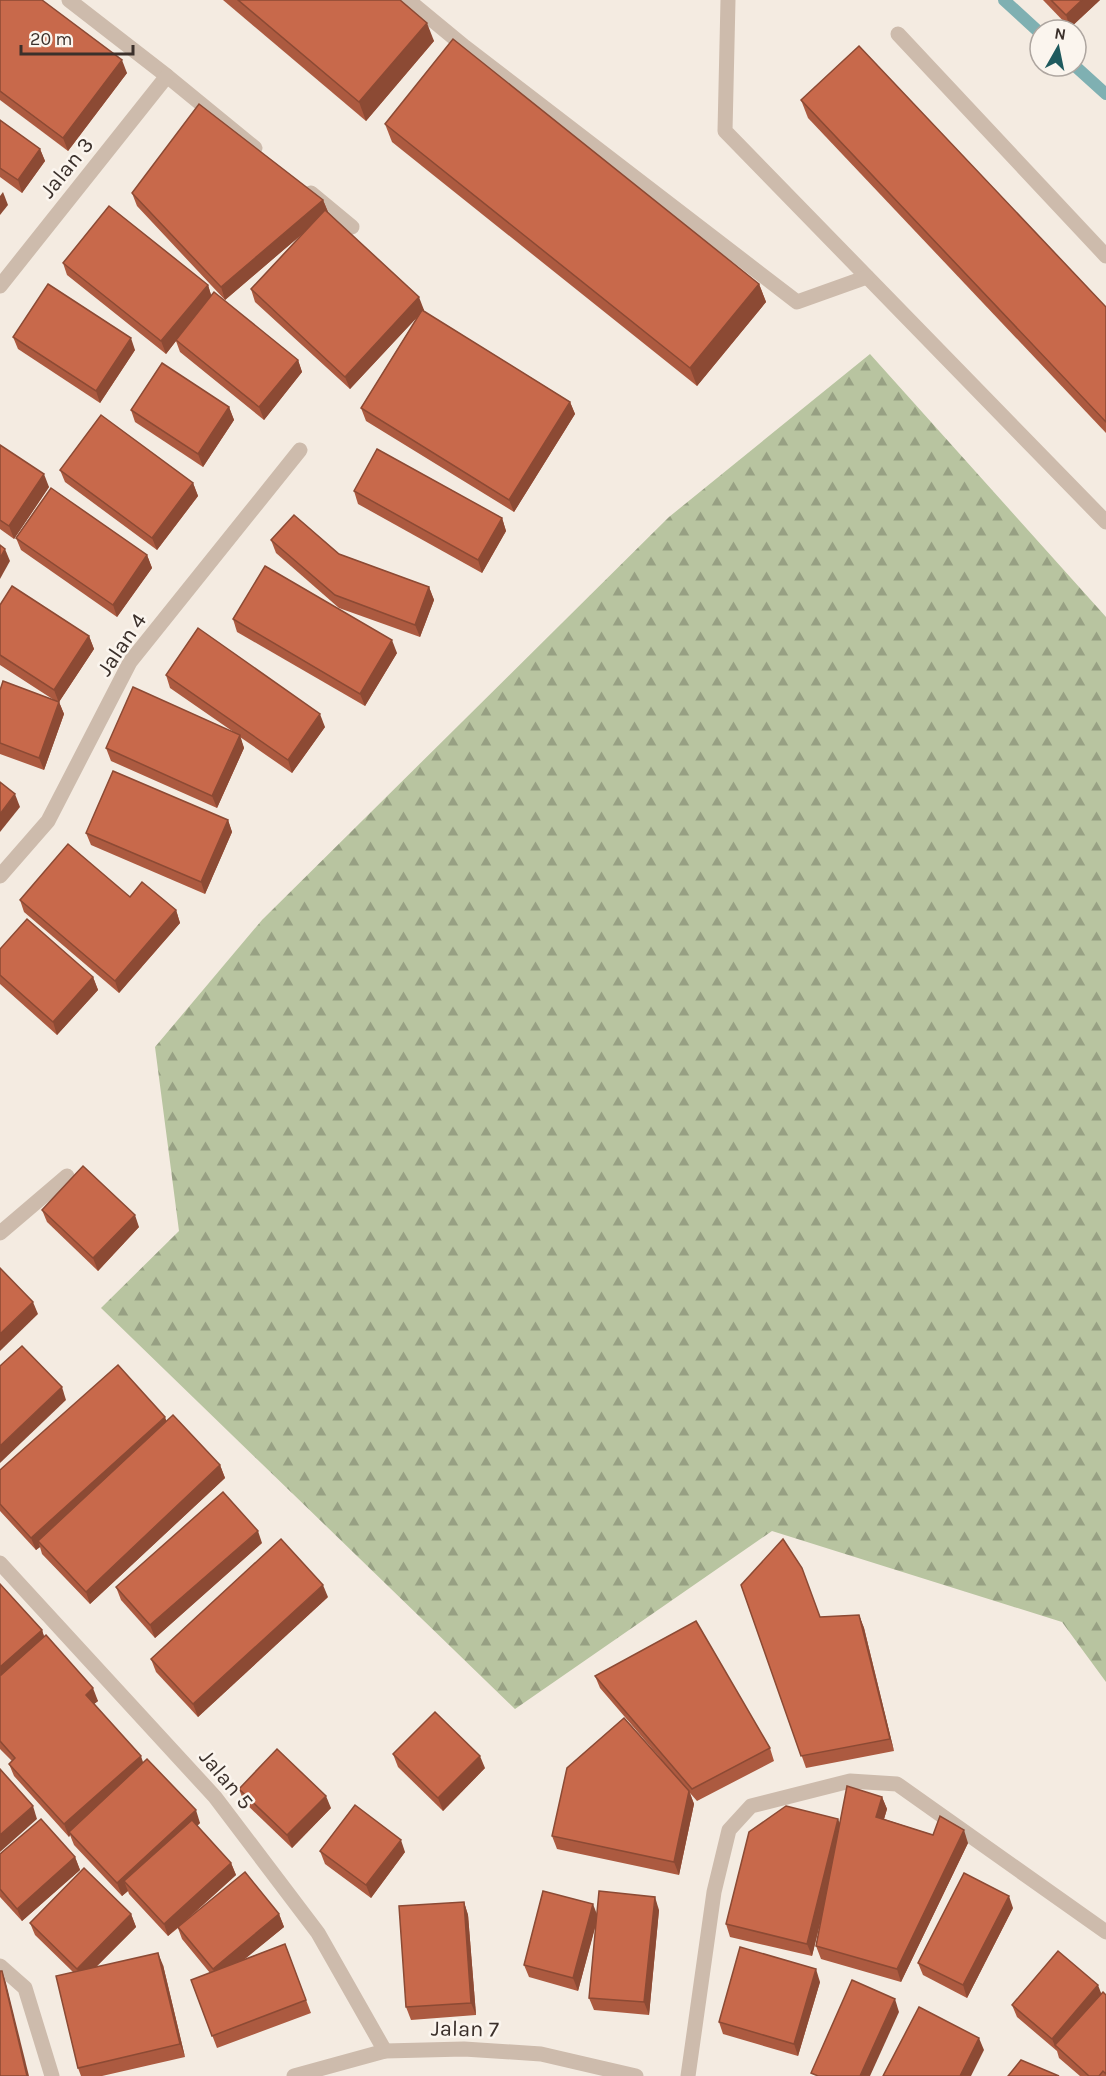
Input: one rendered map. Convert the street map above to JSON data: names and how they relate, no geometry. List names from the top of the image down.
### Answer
{
  "streets": {
    "street": [
      "Jalan 3",
      "Jalan 4",
      "Jalan 5",
      "Jalan 7"
    ]
  },
  "crossings": [
    ["Jalan 5", "Jalan 7"]
  ],
  "scale_bar": "20 m",
  "north": "top"
}
